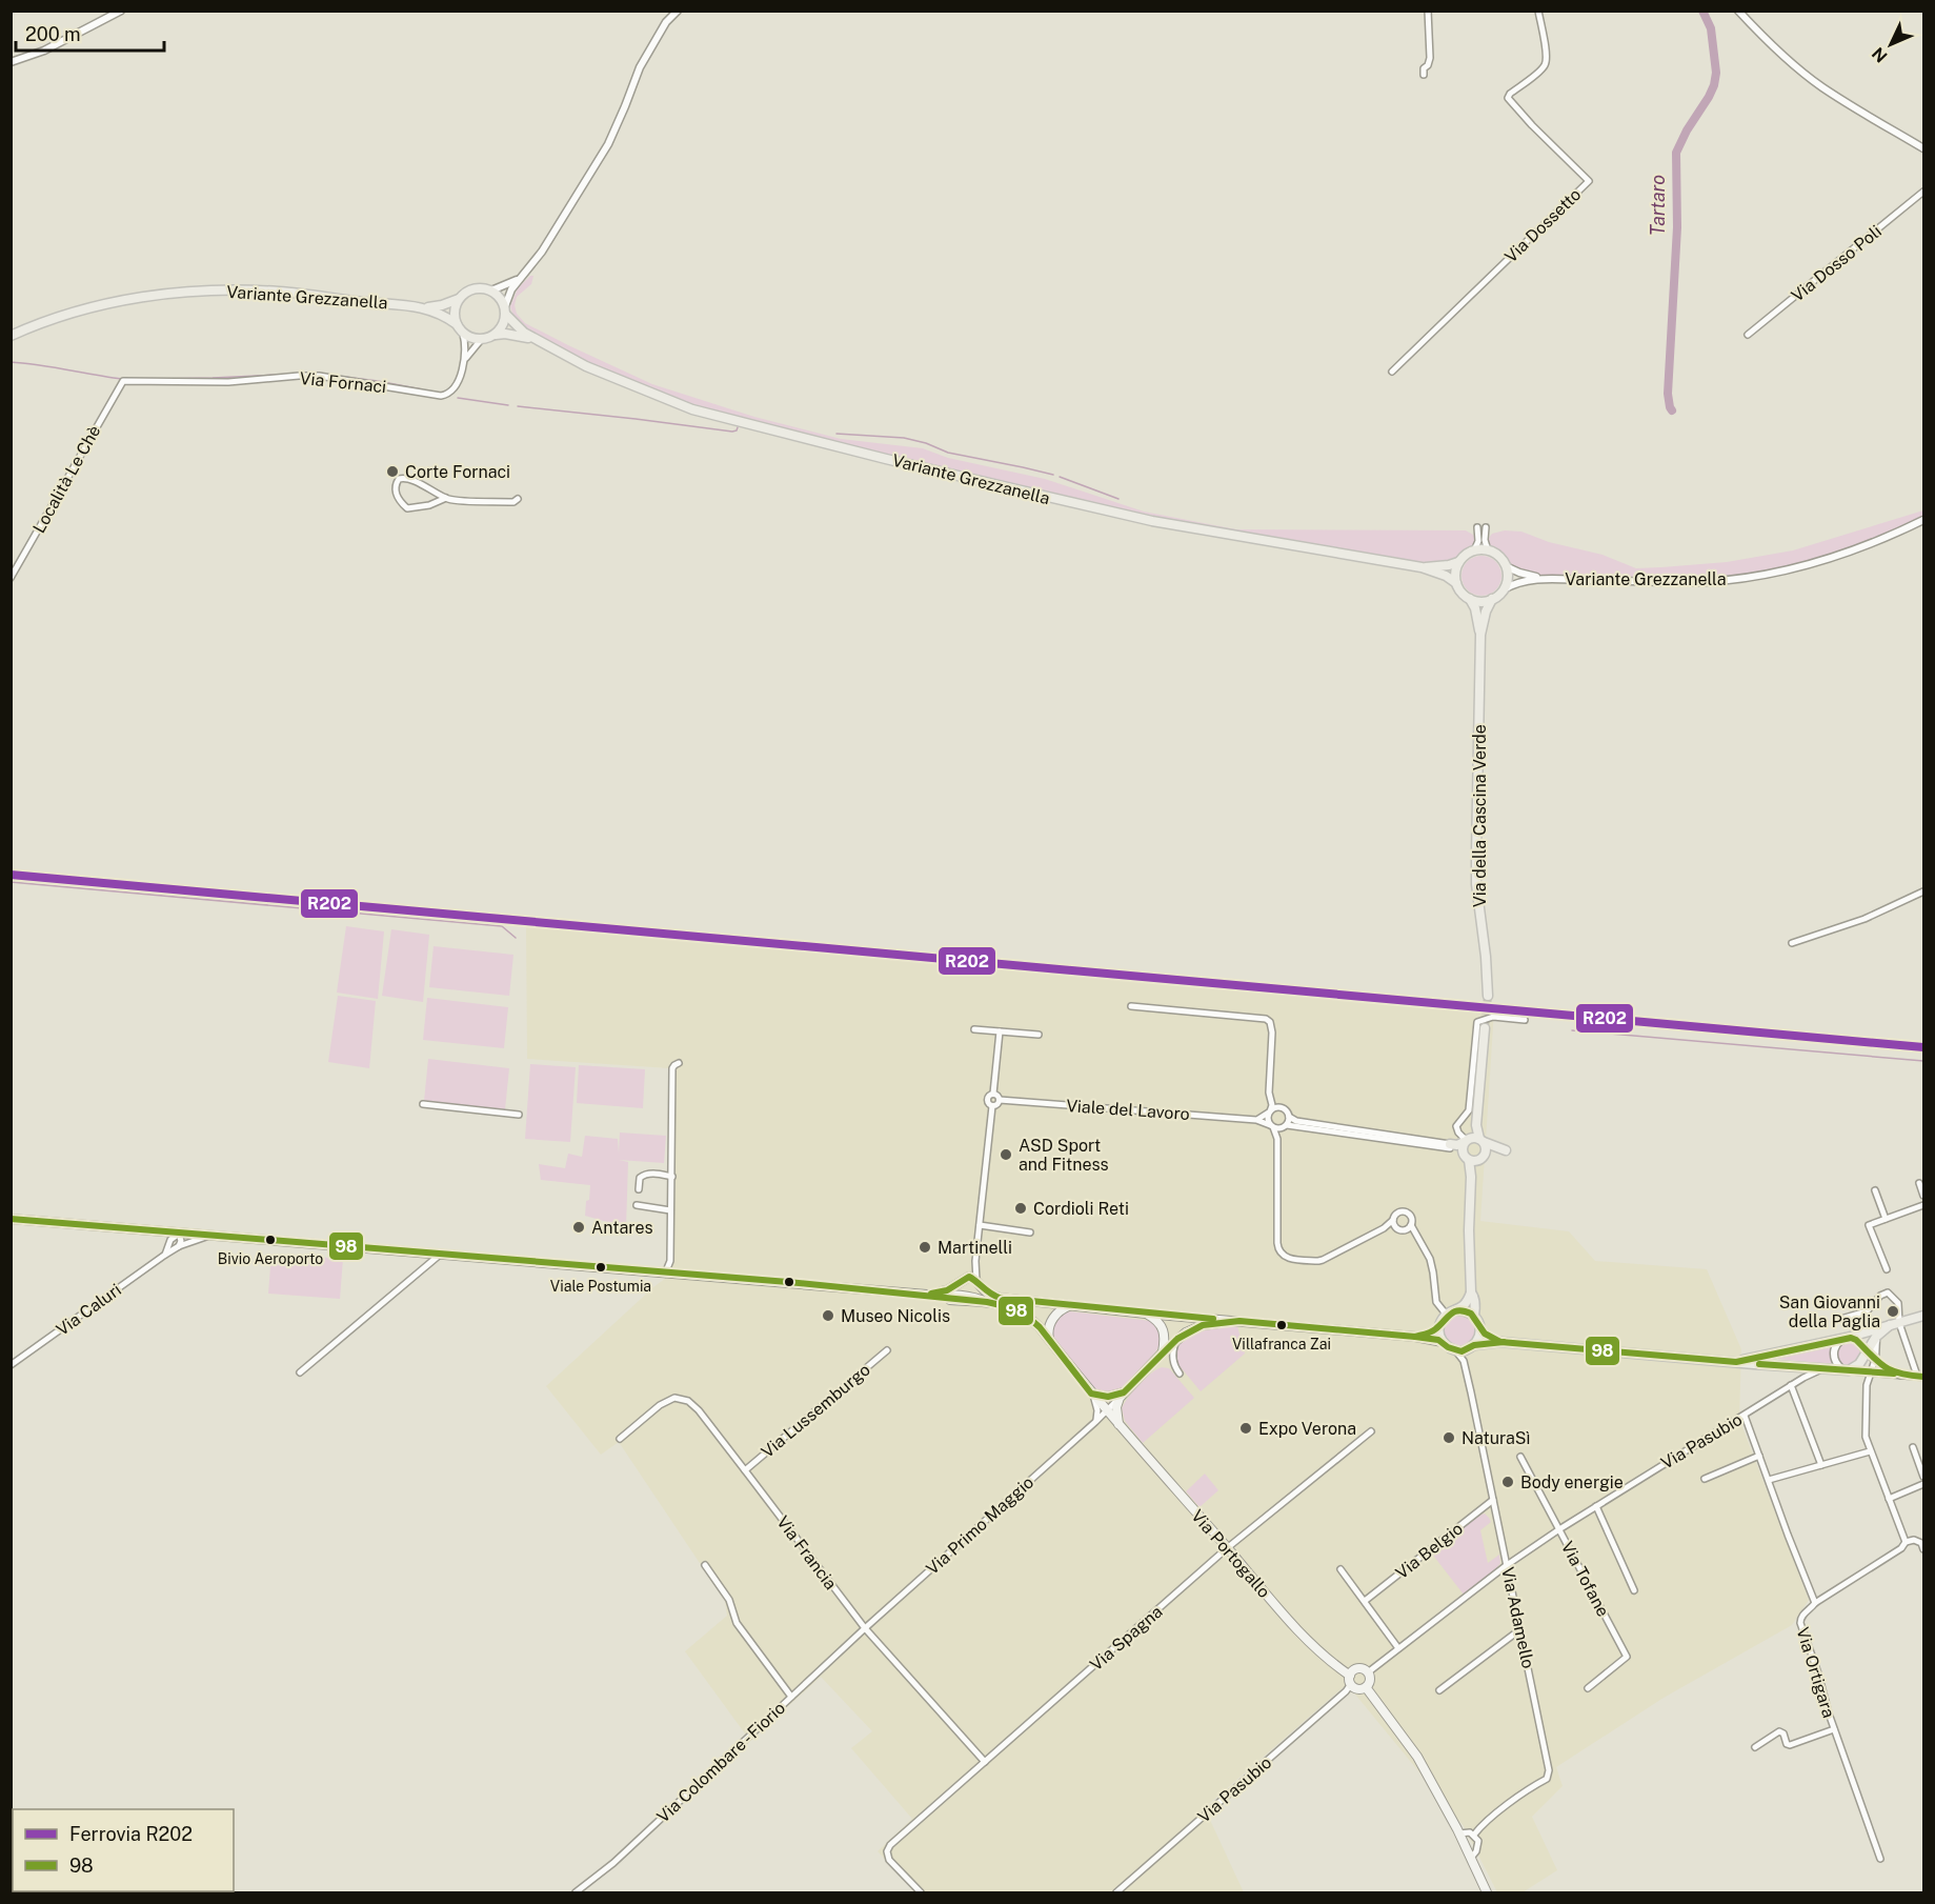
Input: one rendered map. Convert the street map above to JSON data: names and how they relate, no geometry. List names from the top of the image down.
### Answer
{
  "streets": {
    "main road": [
      "Variante Grezzanella",
      "Via della Cascina Verde",
      "Via Primo Maggio",
      "Via Portogallo"
    ],
    "street": [
      "Via Dossetto",
      "Via Dosso Poli",
      "Via Fornaci",
      "Località Le Chè",
      "Viale del Lavoro",
      "Via Caluri",
      "Via Lussemburgo",
      "Via Pasubio",
      "Via Belgio",
      "Via Francia",
      "Via Tofane",
      "Via Adamello",
      "Via Spagna",
      "Via Ortigara",
      "Via Colombare - Fiorio"
    ]
  },
  "crossings": [
    ["Variante Grezzanella", "Via Fornaci"],
    ["Via Fornaci", "Località Le Chè"],
    ["Via Lussemburgo", "Via Francia"],
    ["Via Pasubio", "Via Portogallo"],
    ["Via Pasubio", "Via Tofane"],
    ["Via Pasubio", "Via Adamello"],
    ["Via Pasubio", "Via Ortigara"],
    ["Via Primo Maggio", "Via Francia"],
    ["Via Primo Maggio", "Via Portogallo"],
    ["Via Primo Maggio", "Via Colombare - Fiorio"],
    ["Via Belgio", "Via Adamello"],
    ["Via Francia", "Via Spagna"],
    ["Via Francia", "Via Colombare - Fiorio"],
    ["Via Portogallo", "Via Spagna"]
  ],
  "water": ["Tartaro"],
  "places": [
    "Corte Fornaci",
    "ASD Sport and Fitness",
    "Cordioli Reti",
    "Antares",
    "Bivio Aeroporto",
    "Martinelli",
    "Viale Postumia",
    "San Giovanni della Paglia",
    "Museo Nicolis",
    "Villafranca Zai",
    "Expo Verona",
    "NaturaSì",
    "Body energie"
  ],
  "lines": ["rail line R202", "transit line 98"],
  "legend": ["Ferrovia R202", "98"],
  "scale_bar": "200 m",
  "north": "bottom left"
}
